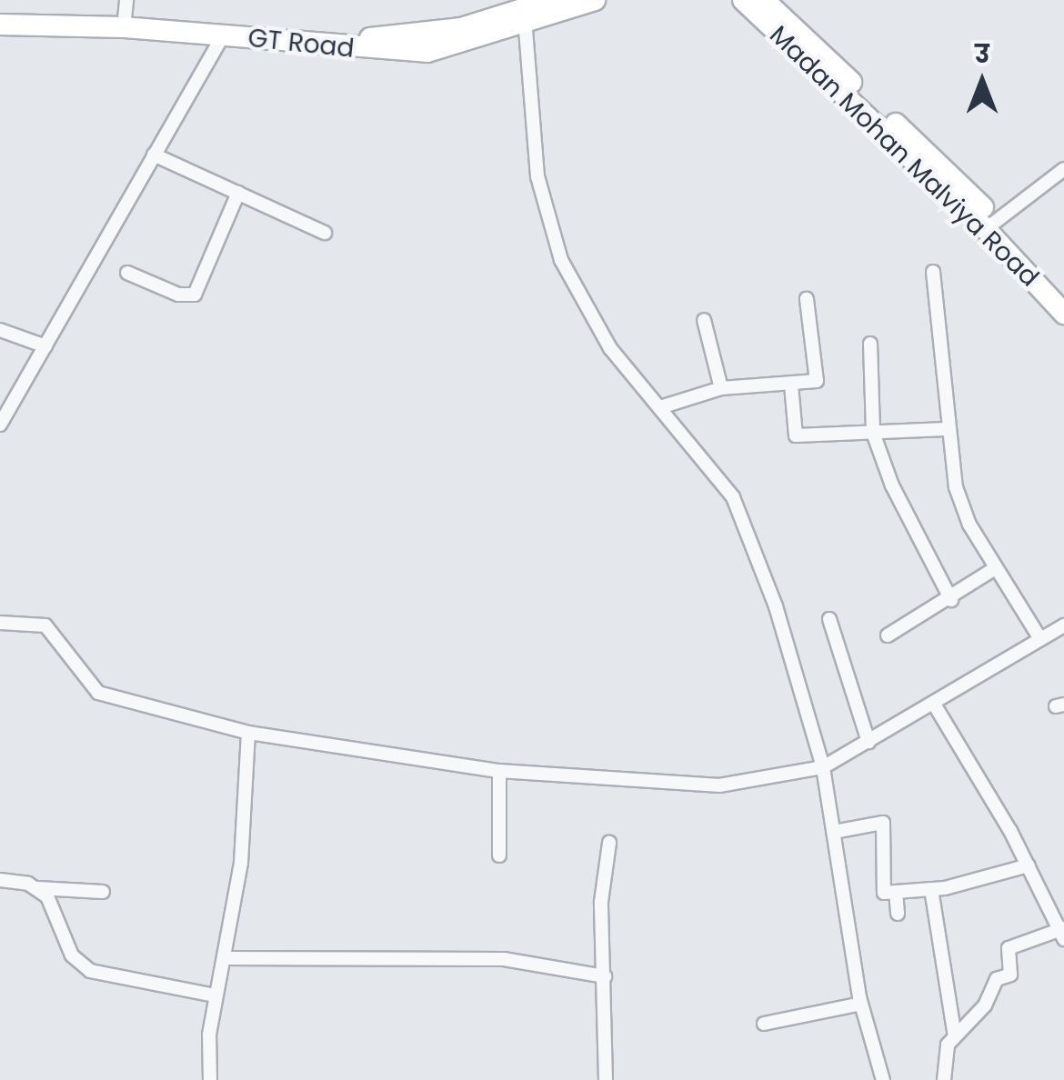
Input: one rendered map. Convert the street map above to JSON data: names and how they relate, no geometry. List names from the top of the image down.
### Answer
{
  "streets": {
    "highway": ["GT Road", "Madan Mohan Malviya Road"]
  },
  "north": "top"
}
